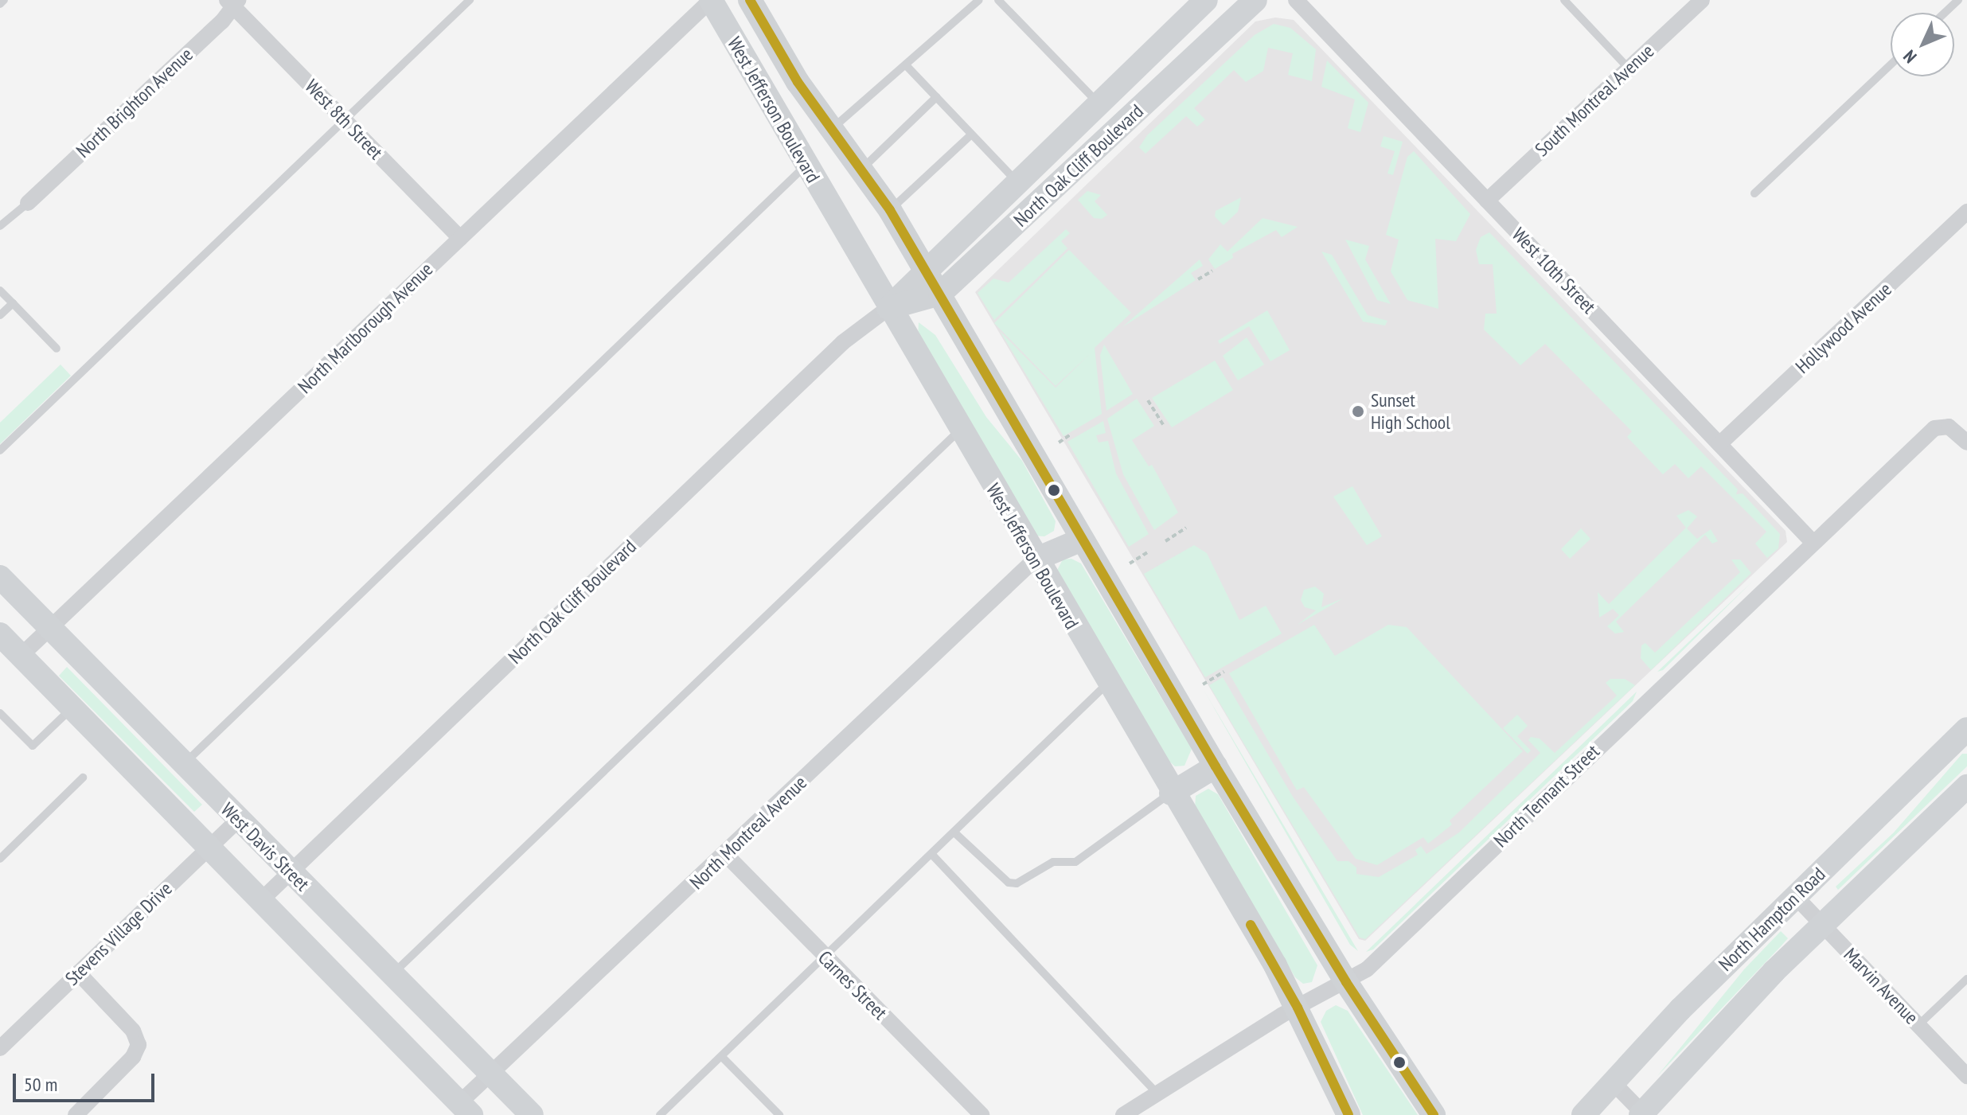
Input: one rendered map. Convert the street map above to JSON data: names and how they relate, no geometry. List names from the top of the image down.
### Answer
{
  "streets": {
    "main road": [
      "West Jefferson Boulevard",
      "North Oak Cliff Boulevard",
      "West Davis Street",
      "North Hampton Road"
    ],
    "street": [
      "South Montreal Avenue",
      "North Brighton Avenue",
      "West 8th Street",
      "West 10th Street",
      "North Marlborough Avenue",
      "Hollywood Avenue",
      "North Tennant Street",
      "North Montreal Avenue",
      "Stevens Village Drive",
      "Carnes Street",
      "Marvin Avenue"
    ]
  },
  "crossings": [
    ["South Montreal Avenue", "West 10th Street"],
    ["North Brighton Avenue", "West 8th Street"],
    ["West Jefferson Boulevard", "North Oak Cliff Boulevard"],
    ["West Jefferson Boulevard", "North Marlborough Avenue"],
    ["West Jefferson Boulevard", "North Tennant Street"],
    ["West Jefferson Boulevard", "North Montreal Avenue"],
    ["West 8th Street", "North Marlborough Avenue"],
    ["North Oak Cliff Boulevard", "West Davis Street"],
    ["West 10th Street", "Hollywood Avenue"],
    ["West 10th Street", "North Tennant Street"],
    ["North Marlborough Avenue", "West Davis Street"],
    ["North Montreal Avenue", "West Davis Street"],
    ["North Montreal Avenue", "Carnes Street"],
    ["West Davis Street", "Stevens Village Drive"],
    ["North Hampton Road", "Marvin Avenue"]
  ],
  "places": ["Sunset High School"],
  "scale_bar": "50 m",
  "north": "bottom left"
}
